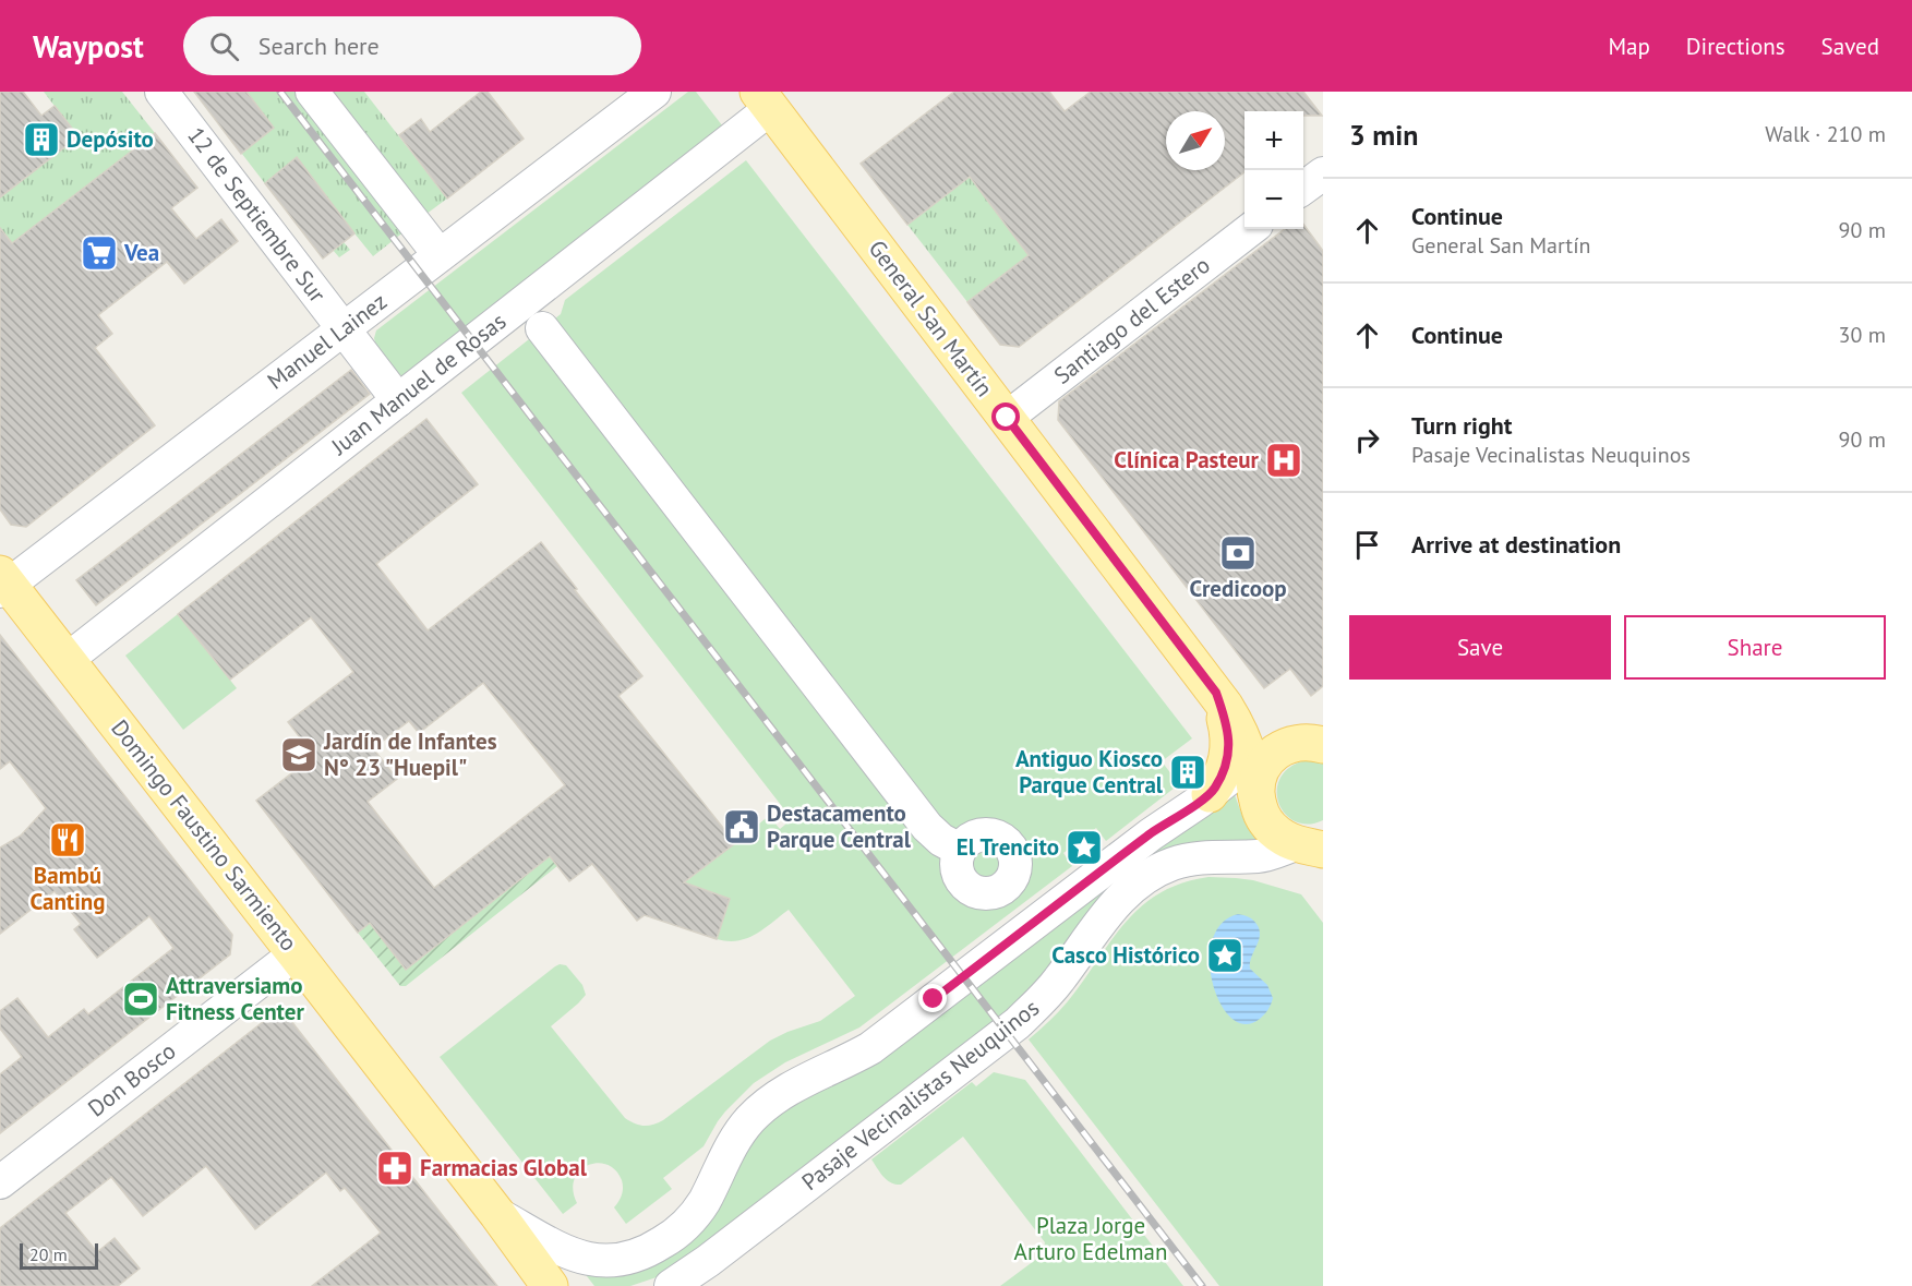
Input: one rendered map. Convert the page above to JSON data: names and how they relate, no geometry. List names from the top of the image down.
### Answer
{
  "streets": {
    "main road": ["General San Martín", "Domingo Faustino Sarmiento"],
    "street": [
      "12 de Septiembre Sur",
      "Santiago del Estero",
      "Manuel Lainez",
      "Juan Manuel de Rosas",
      "Don Bosco",
      "Pasaje Vecinalistas Neuquinos"
    ]
  },
  "crossings": [
    ["12 de Septiembre Sur", "Manuel Lainez"],
    ["12 de Septiembre Sur", "Juan Manuel de Rosas"],
    ["General San Martín", "Santiago del Estero"],
    ["General San Martín", "Juan Manuel de Rosas"],
    ["General San Martín", "Pasaje Vecinalistas Neuquinos"],
    ["Manuel Lainez", "Domingo Faustino Sarmiento"],
    ["Juan Manuel de Rosas", "Domingo Faustino Sarmiento"],
    ["Domingo Faustino Sarmiento", "Don Bosco"]
  ],
  "parks": ["Plaza Jorge Arturo Edelman"],
  "places": {
    "building": ["Depósito", "Antiguo Kiosco Parque Central"],
    "supermarket": ["Vea"],
    "hospital": ["Clínica Pasteur"],
    "bank": ["Credicoop"],
    "school or university": ["Jardín de Infantes N° 23 \"Huepil\""],
    "public building": ["Destacamento Parque Central"],
    "restaurant": ["Bambú Canting"],
    "place": ["El Trencito", "Casco Histórico"],
    "sports": ["Attraversiamo Fitness Center"],
    "pharmacy": ["Farmacias Global"]
  },
  "scale_bar": "20 m",
  "north": "top right",
  "page": {
    "header": "Waypost",
    "search": "Search here",
    "nav": ["Map", "Directions", "Saved"],
    "heading": ["3 min", "Walk · 210 m"],
    "map_buttons": ["+", "−"],
    "list": [
      ["Continue", "General San Martín", "90 m"],
      ["Continue", "30 m"],
      ["Turn right", "Pasaje Vecinalistas Neuquinos", "90 m"],
      "Arrive at destination"
    ],
    "buttons": ["Save", "Share"],
    "scale": "20 m"
  }
}
